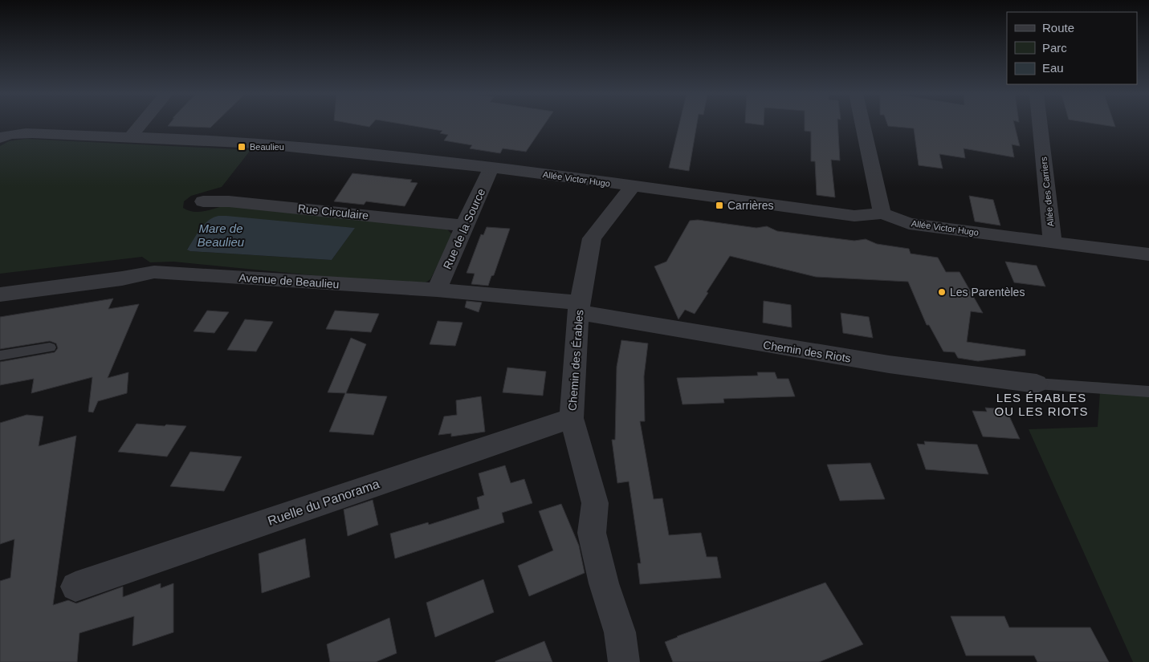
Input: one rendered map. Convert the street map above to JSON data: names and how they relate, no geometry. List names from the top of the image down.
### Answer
{
  "streets": {
    "street": [
      "Allée Victor Hugo",
      "Allée des Carriers",
      "Rue Circulaire",
      "Rue de la Source",
      "Avenue de Beaulieu",
      "Chemin des Riots",
      "Chemin des Érables",
      "Ruelle du Panorama"
    ]
  },
  "crossings": [
    ["Allée Victor Hugo", "Allée des Carriers"],
    ["Allée Victor Hugo", "Rue de la Source"],
    ["Allée Victor Hugo", "Chemin des Érables"],
    ["Rue Circulaire", "Rue de la Source"],
    ["Rue de la Source", "Avenue de Beaulieu"],
    ["Avenue de Beaulieu", "Chemin des Riots"],
    ["Avenue de Beaulieu", "Chemin des Érables"],
    ["Chemin des Riots", "Chemin des Érables"],
    ["Chemin des Érables", "Ruelle du Panorama"]
  ],
  "districts": ["LES ÉRABLES OU LES RIOTS"],
  "water": ["Mare de Beaulieu"],
  "places": {
    "transit": ["Beaulieu", "Carrières"],
    "other": ["Les Parentèles"]
  },
  "legend": ["Route", "Parc", "Eau"]
}
